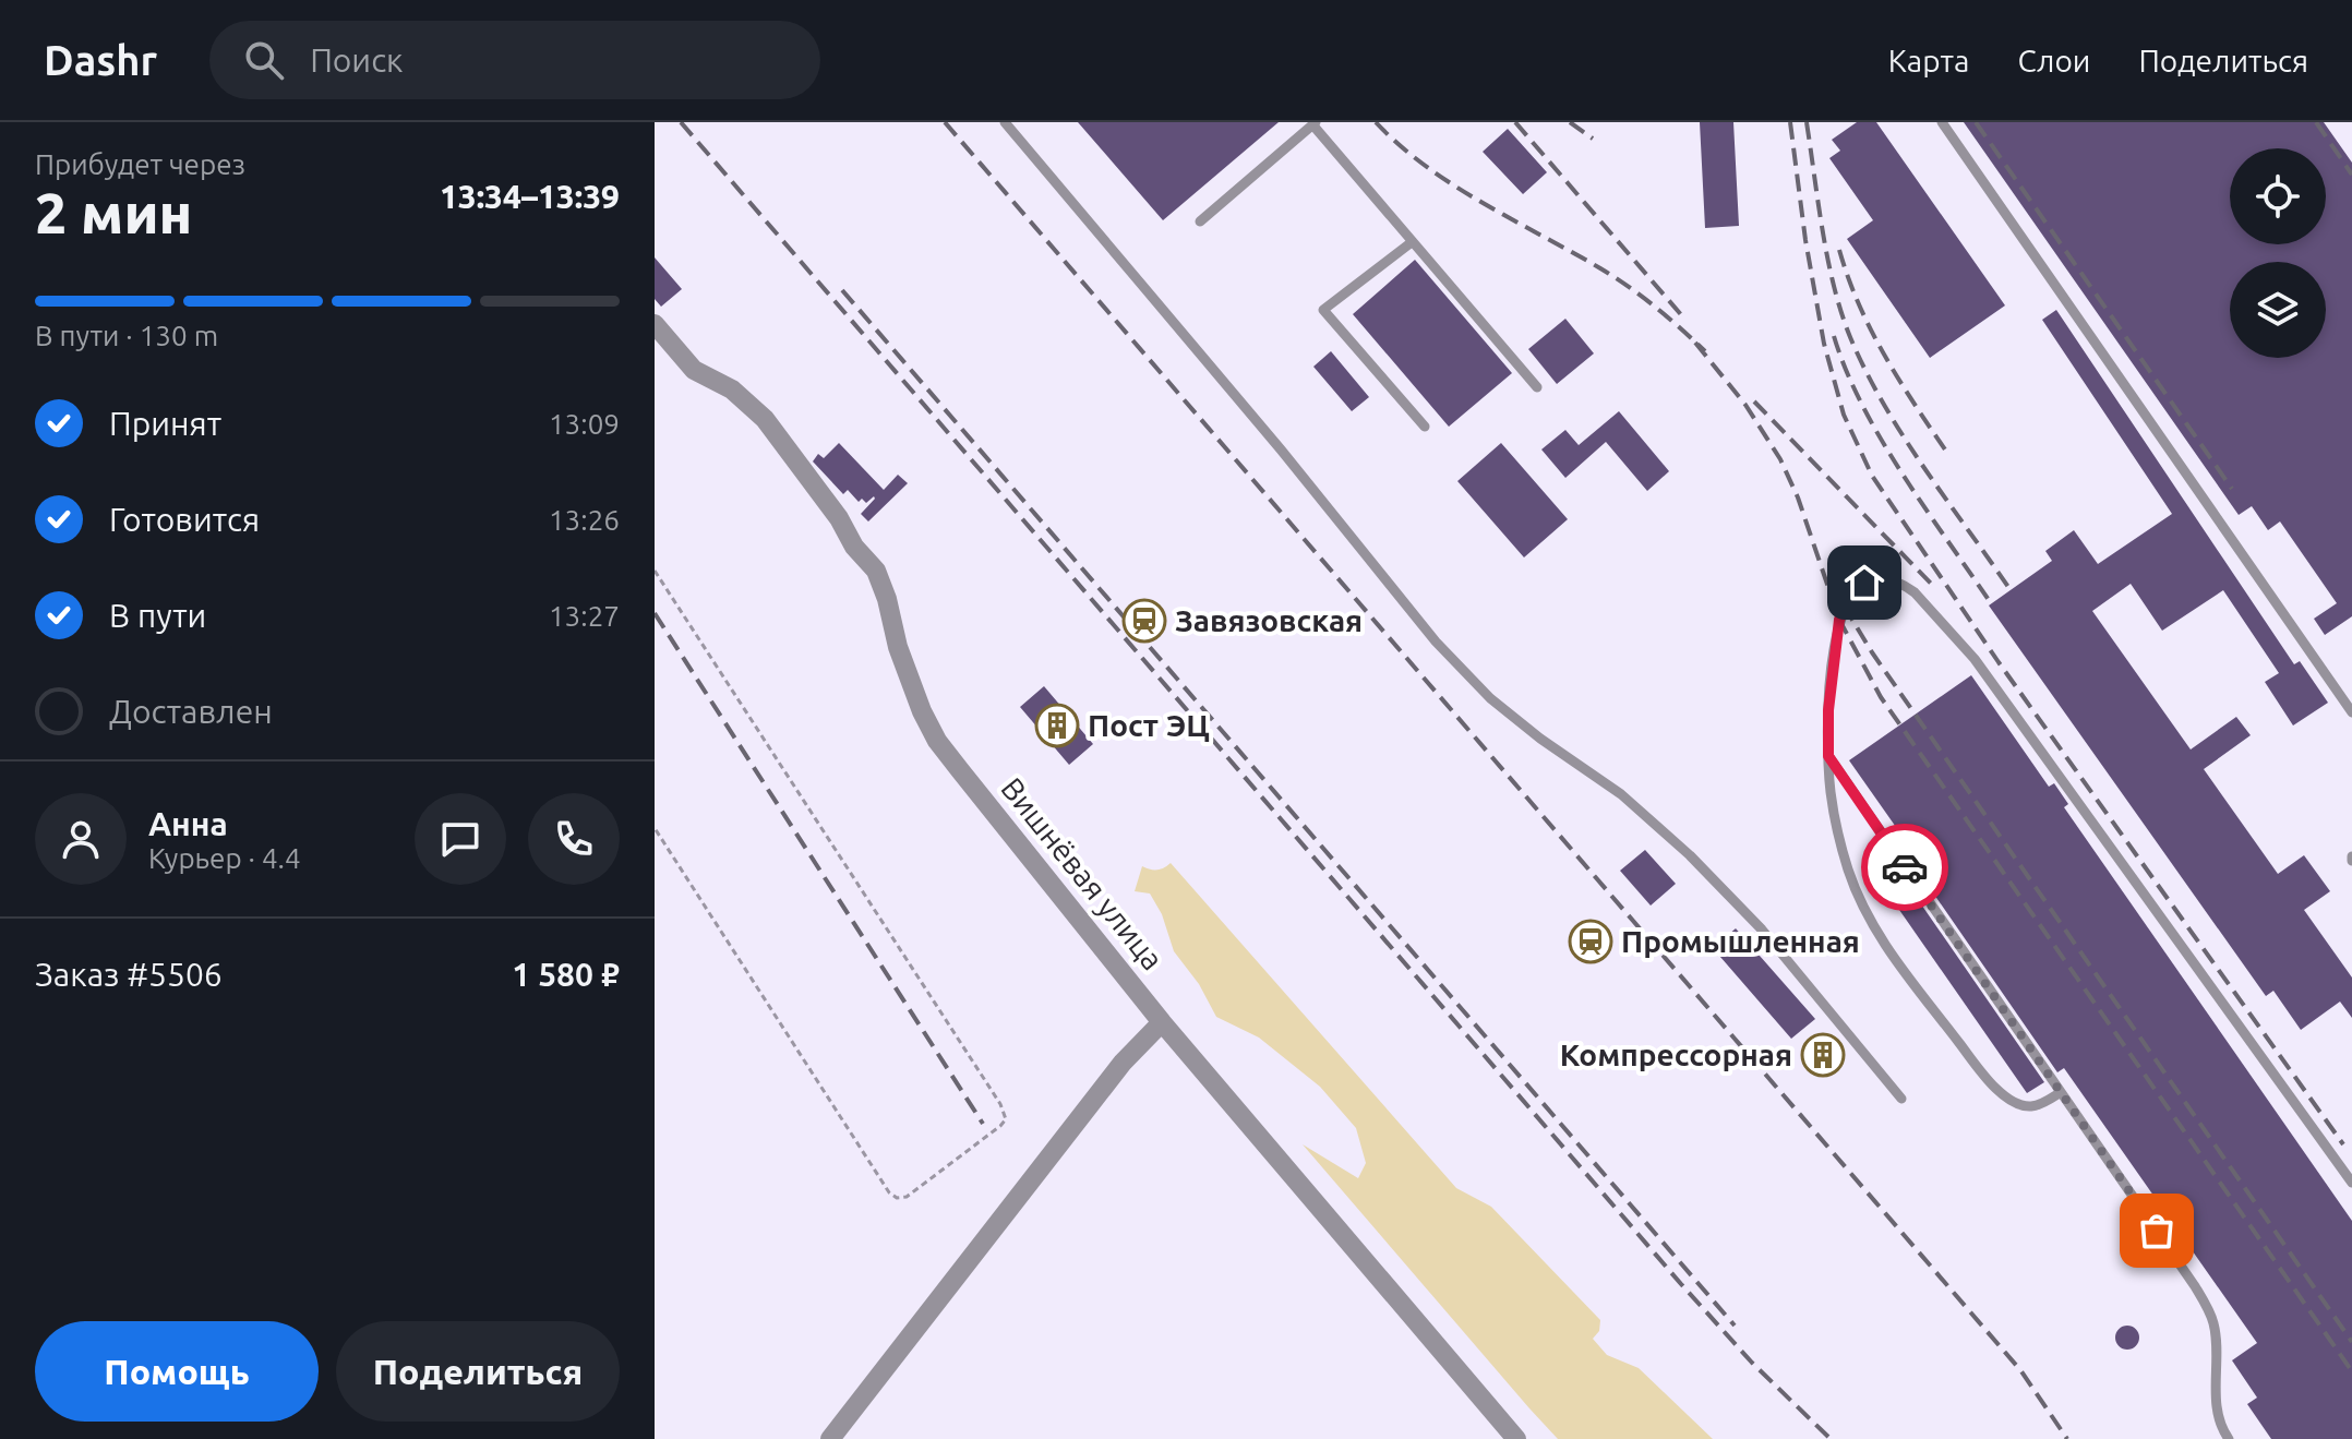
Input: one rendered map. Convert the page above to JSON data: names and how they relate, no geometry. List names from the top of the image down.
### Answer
{
  "streets": {
    "street": ["Вишнёвая улица"]
  },
  "places": {
    "station": ["Завязовская", "Промышленная"],
    "building": ["Пост ЭЦ", "Компрессорная"]
  },
  "page": {
    "header": "Dashr",
    "search": "Поиск",
    "nav": ["Карта", "Слои", "Поделиться"],
    "heading": ["2 мин", "Прибудет через", "13:34–13:39"],
    "panel": [
      "Анна",
      "Курьер · 4.4",
      "Заказ #5506",
      "1 580 ₽"
    ],
    "bar": "В пути · 130 m",
    "list": [
      ["Принят", "13:09"],
      ["Готовится", "13:26"],
      ["В пути", "13:27"],
      "Доставлен"
    ],
    "buttons": ["Помощь", "Поделиться"]
  }
}
